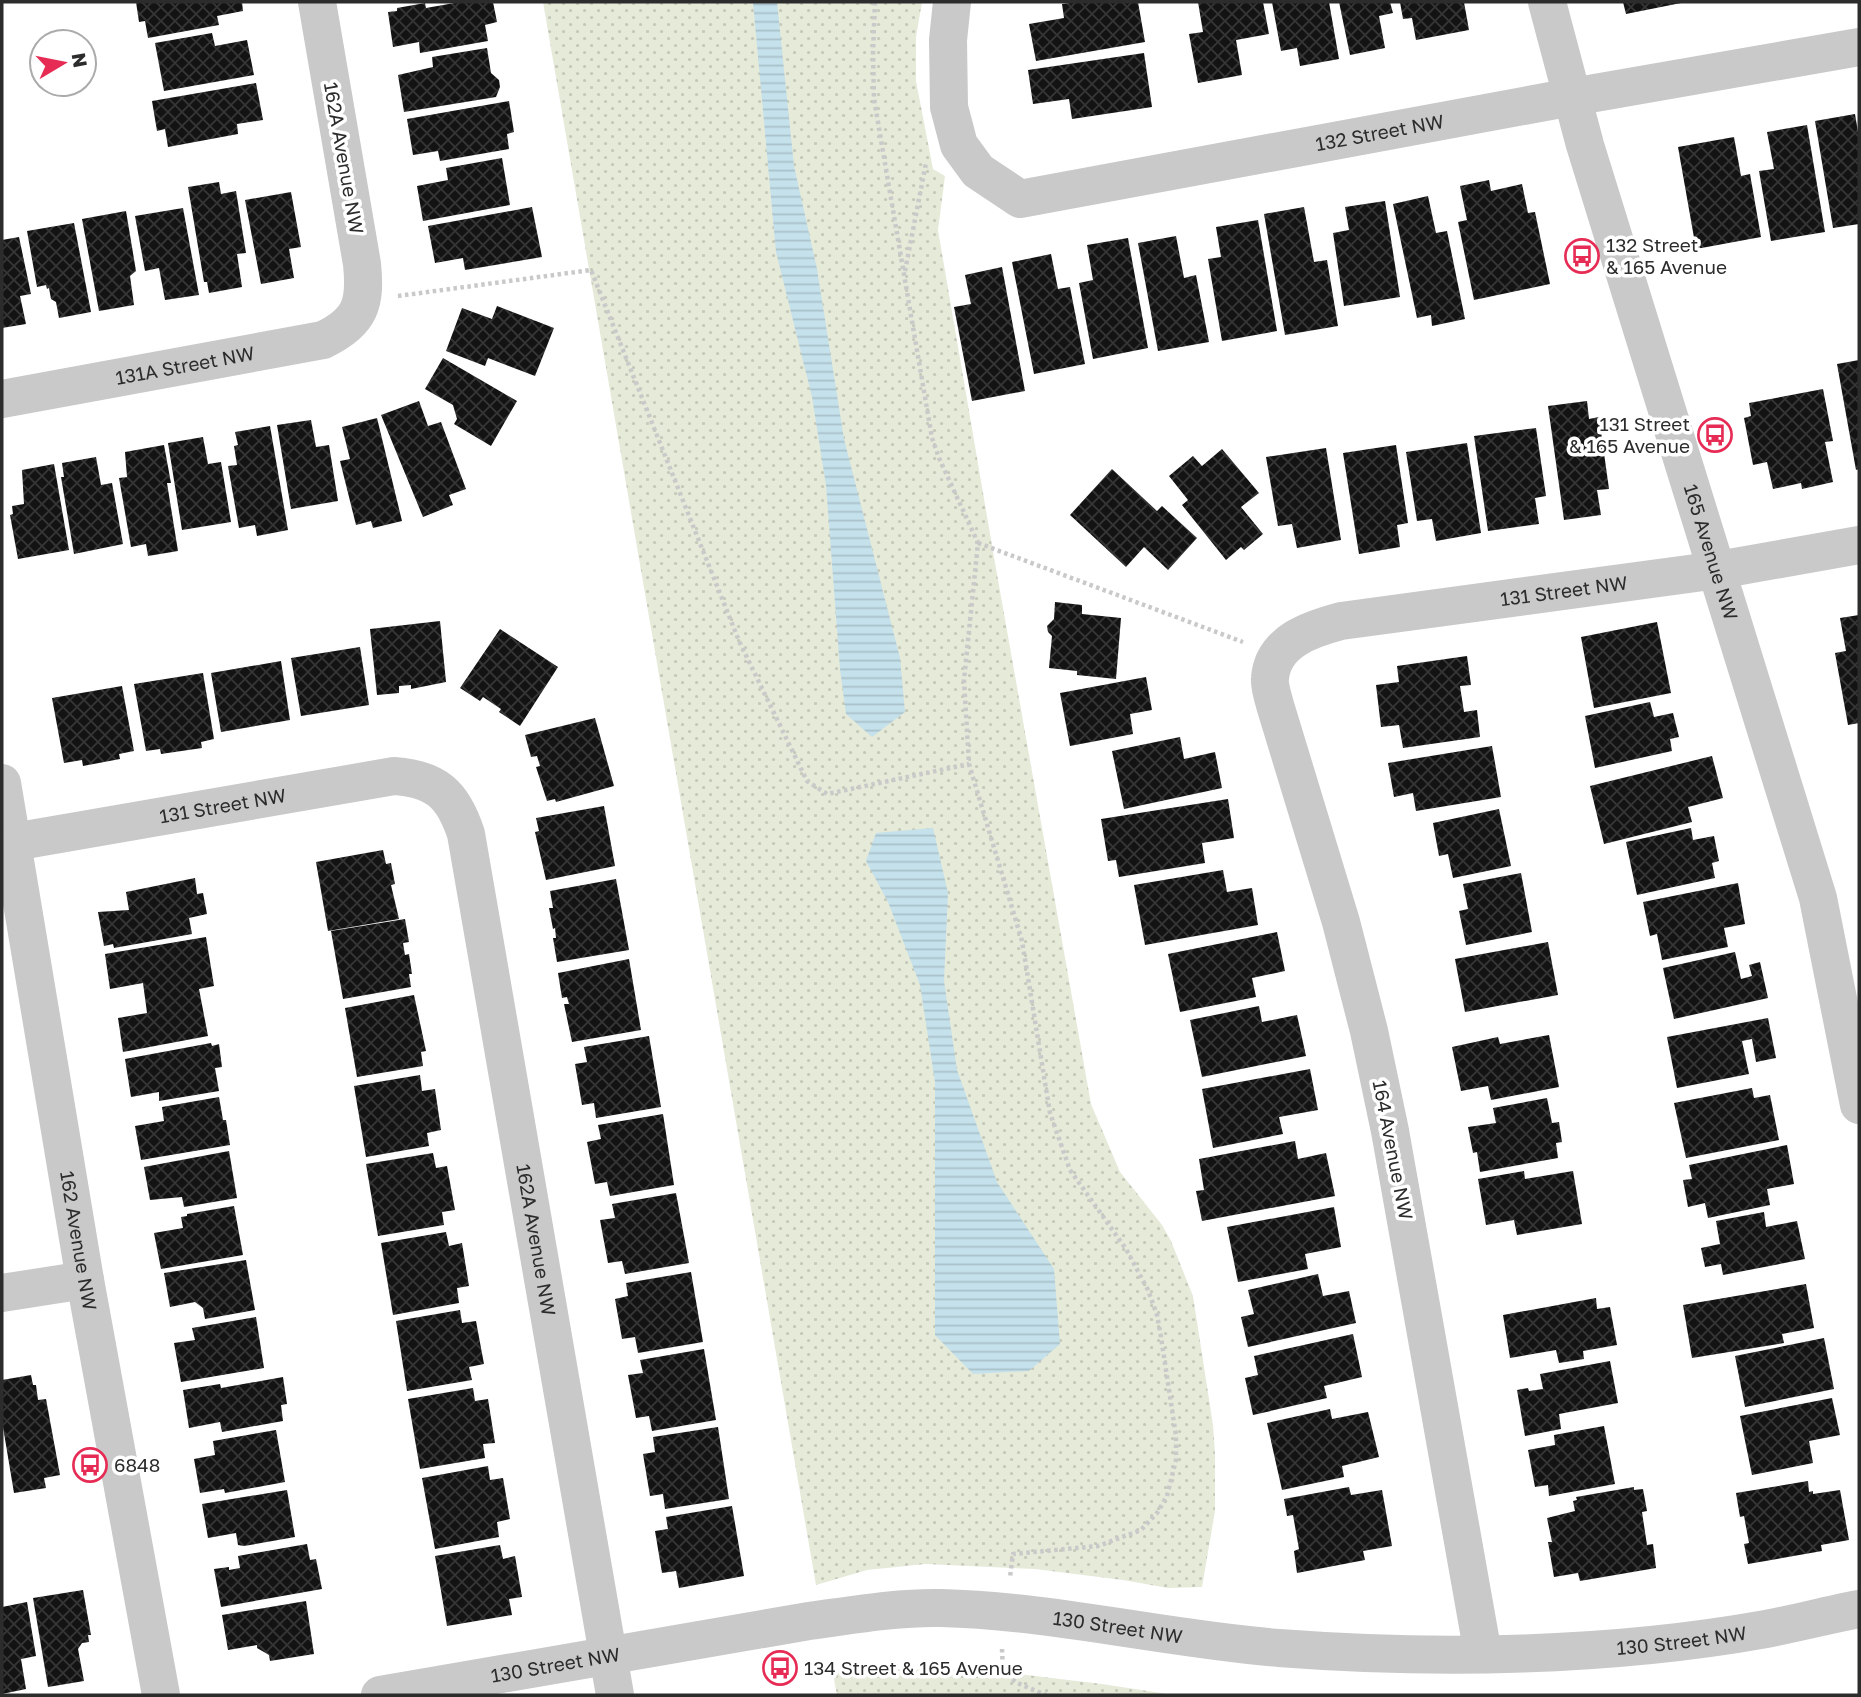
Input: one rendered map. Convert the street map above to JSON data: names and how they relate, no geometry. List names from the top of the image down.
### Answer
{
  "streets": {
    "street": [
      "132 Street NW",
      "162A Avenue NW",
      "131A Street NW",
      "165 Avenue NW",
      "131 Street NW",
      "164 Avenue NW",
      "162 Avenue NW",
      "130 Street NW"
    ]
  },
  "crossings": [
    ["132 Street NW", "165 Avenue NW"],
    ["162A Avenue NW", "131A Street NW"],
    ["162A Avenue NW", "131 Street NW"],
    ["162A Avenue NW", "130 Street NW"],
    ["165 Avenue NW", "131 Street NW"],
    ["131 Street NW", "164 Avenue NW"],
    ["131 Street NW", "162 Avenue NW"],
    ["164 Avenue NW", "130 Street NW"]
  ],
  "places": {
    "bus stop": [
      "132 Street & 165 Avenue",
      "131 Street & 165 Avenue",
      "6848",
      "134 Street & 165 Avenue"
    ]
  },
  "north": "right"
}
